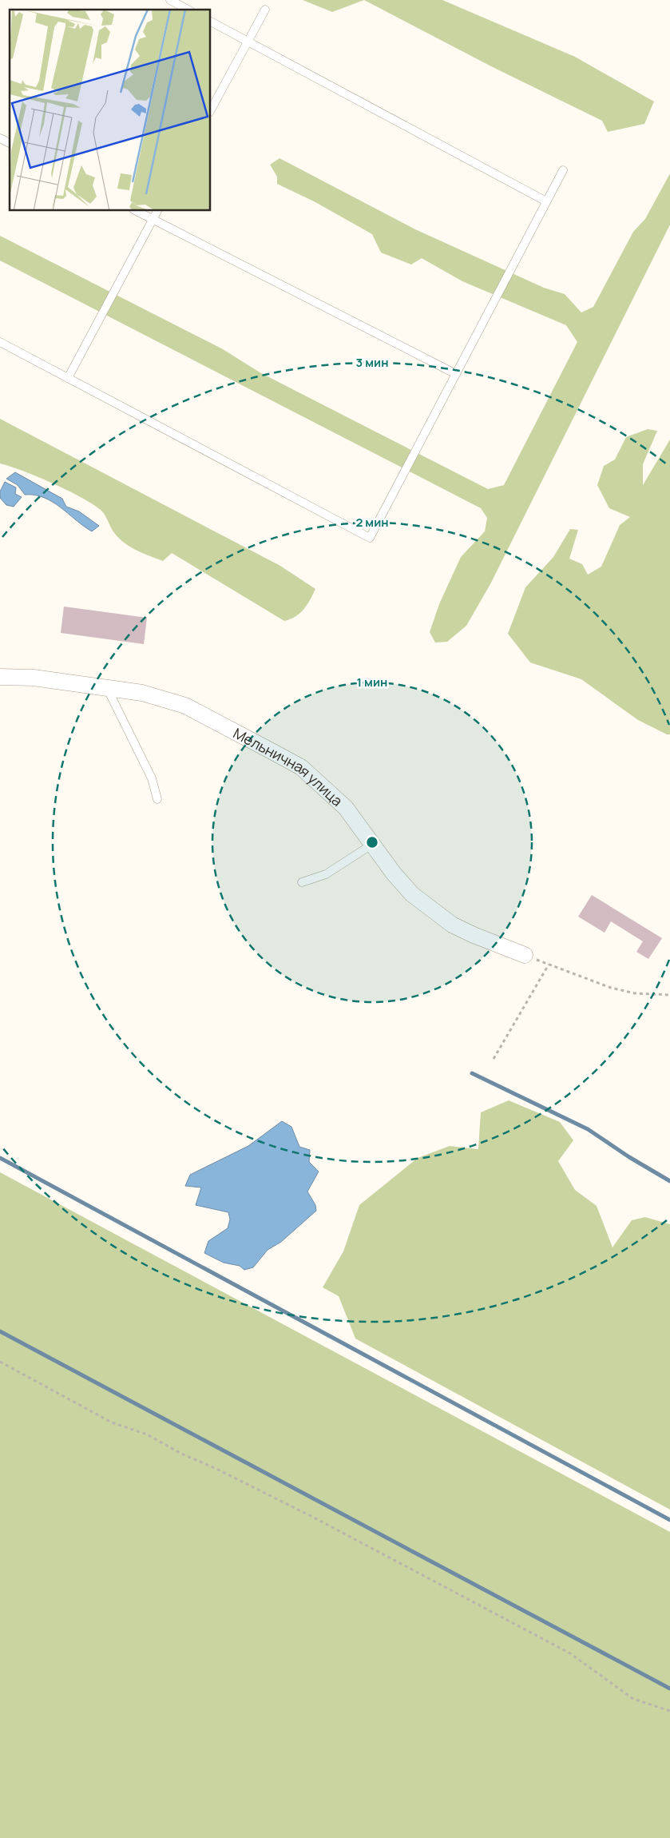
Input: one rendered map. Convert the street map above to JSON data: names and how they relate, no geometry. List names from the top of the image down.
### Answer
{
  "streets": {
    "street": ["Мельничная улица"]
  },
  "rings": ["3 мин", "2 мин", "1 мин"]
}
